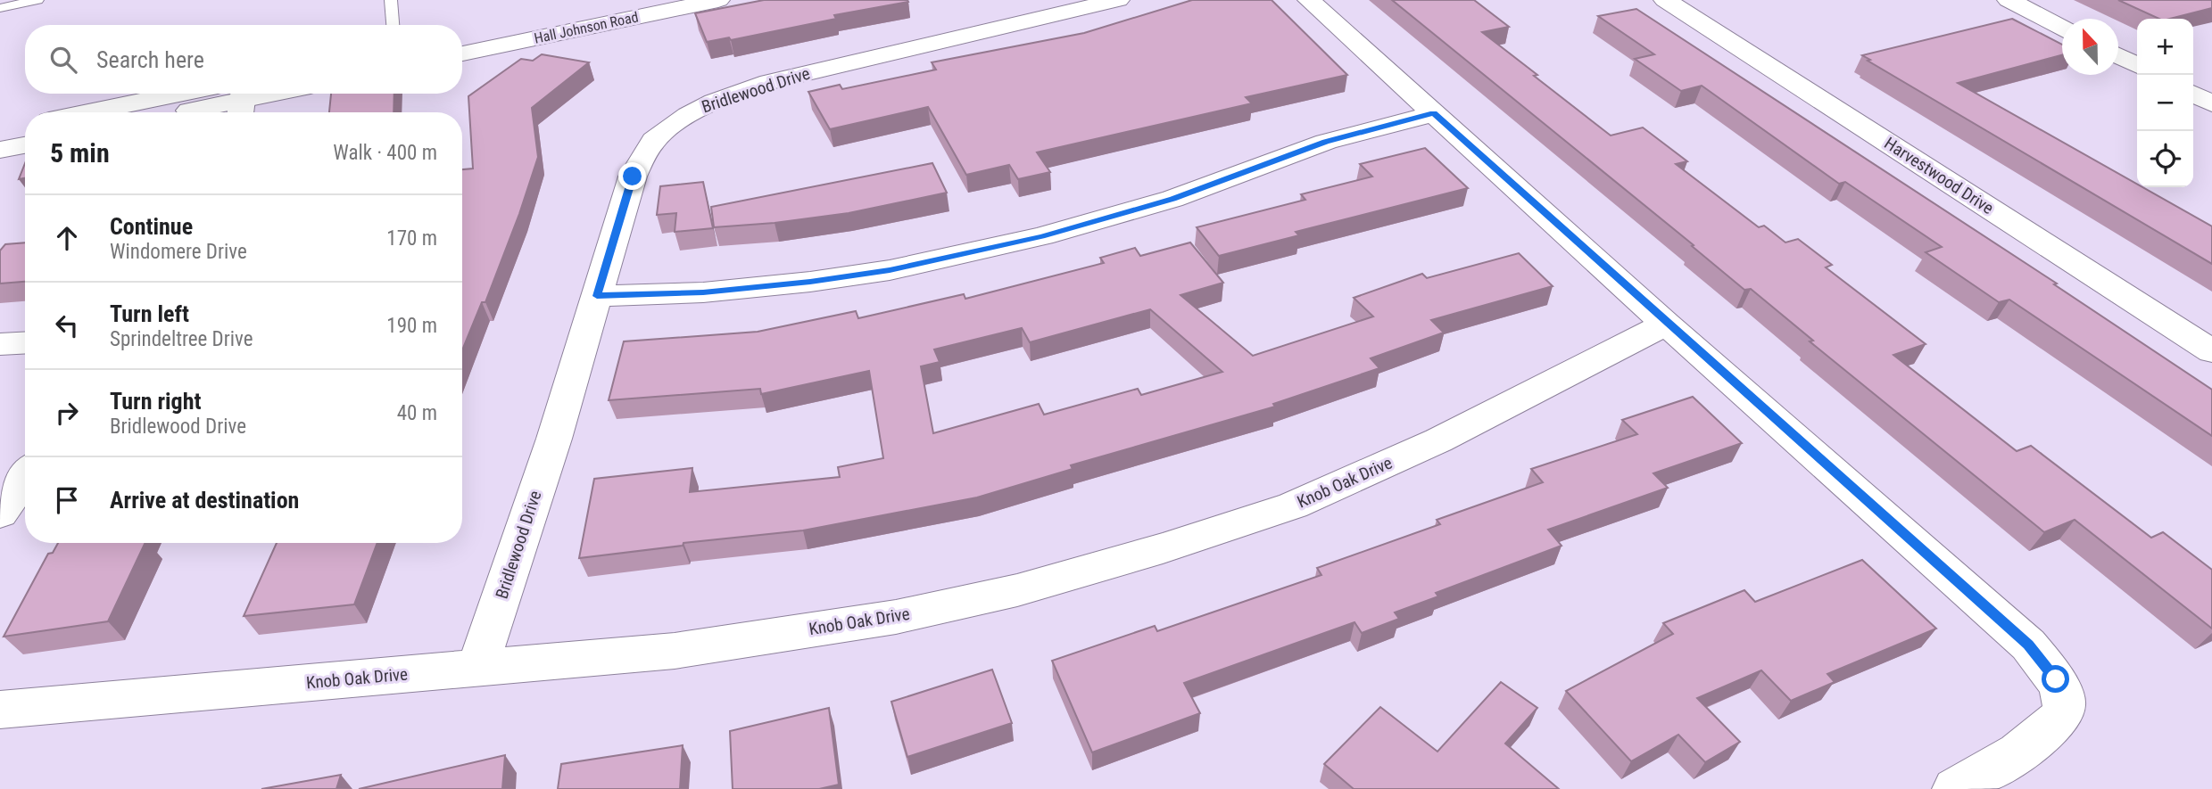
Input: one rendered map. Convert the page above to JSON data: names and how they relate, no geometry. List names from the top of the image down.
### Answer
{
  "streets": {
    "street": [
      "Hall Johnson Road",
      "Bridlewood Drive",
      "Harvestwood Drive",
      "Knob Oak Drive"
    ]
  },
  "crossings": [
    ["Bridlewood Drive", "Knob Oak Drive"]
  ],
  "north": "top",
  "page": {
    "map_buttons": ["+", "−"],
    "search": "Search here",
    "heading": ["5 min", "Walk · 400 m"],
    "list": [
      ["Continue", "Windomere Drive", "170 m"],
      ["Turn left", "Sprindeltree Drive", "190 m"],
      ["Turn right", "Bridlewood Drive", "40 m"],
      "Arrive at destination"
    ]
  }
}
